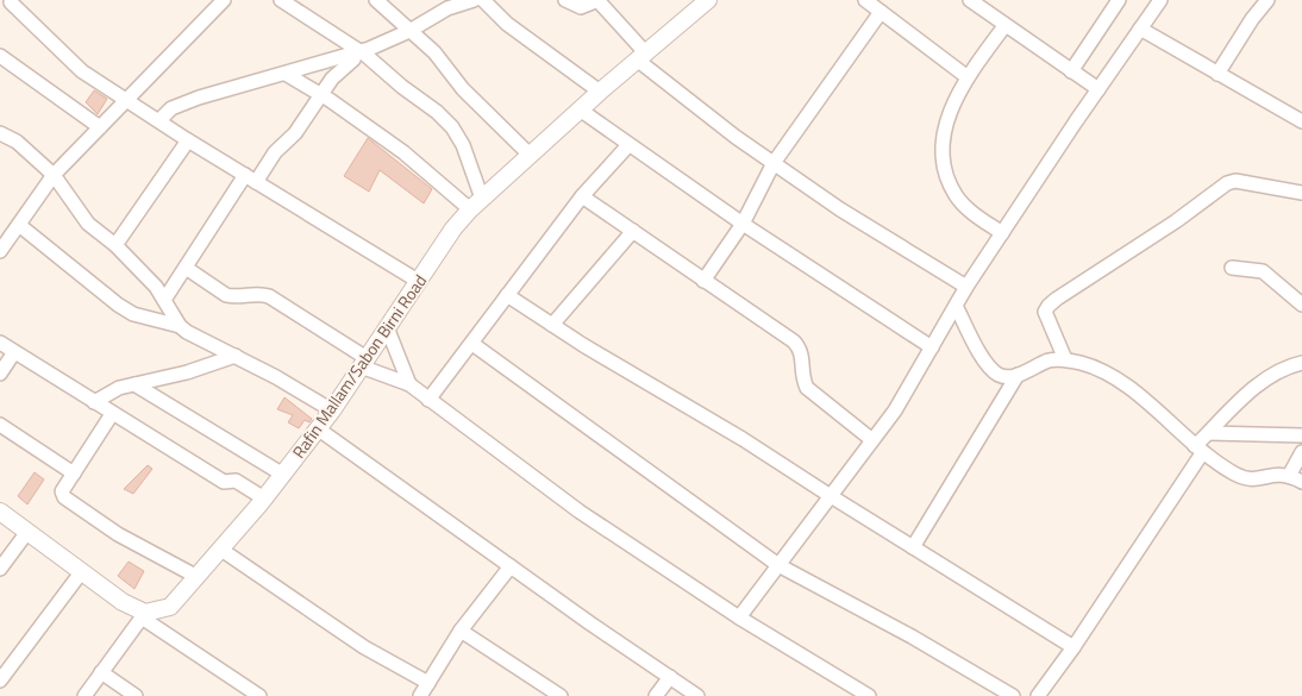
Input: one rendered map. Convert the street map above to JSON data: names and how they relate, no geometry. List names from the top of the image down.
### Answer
{
  "streets": {
    "street": ["Rafin Mallam/Sabon Birni Road"]
  }
}
